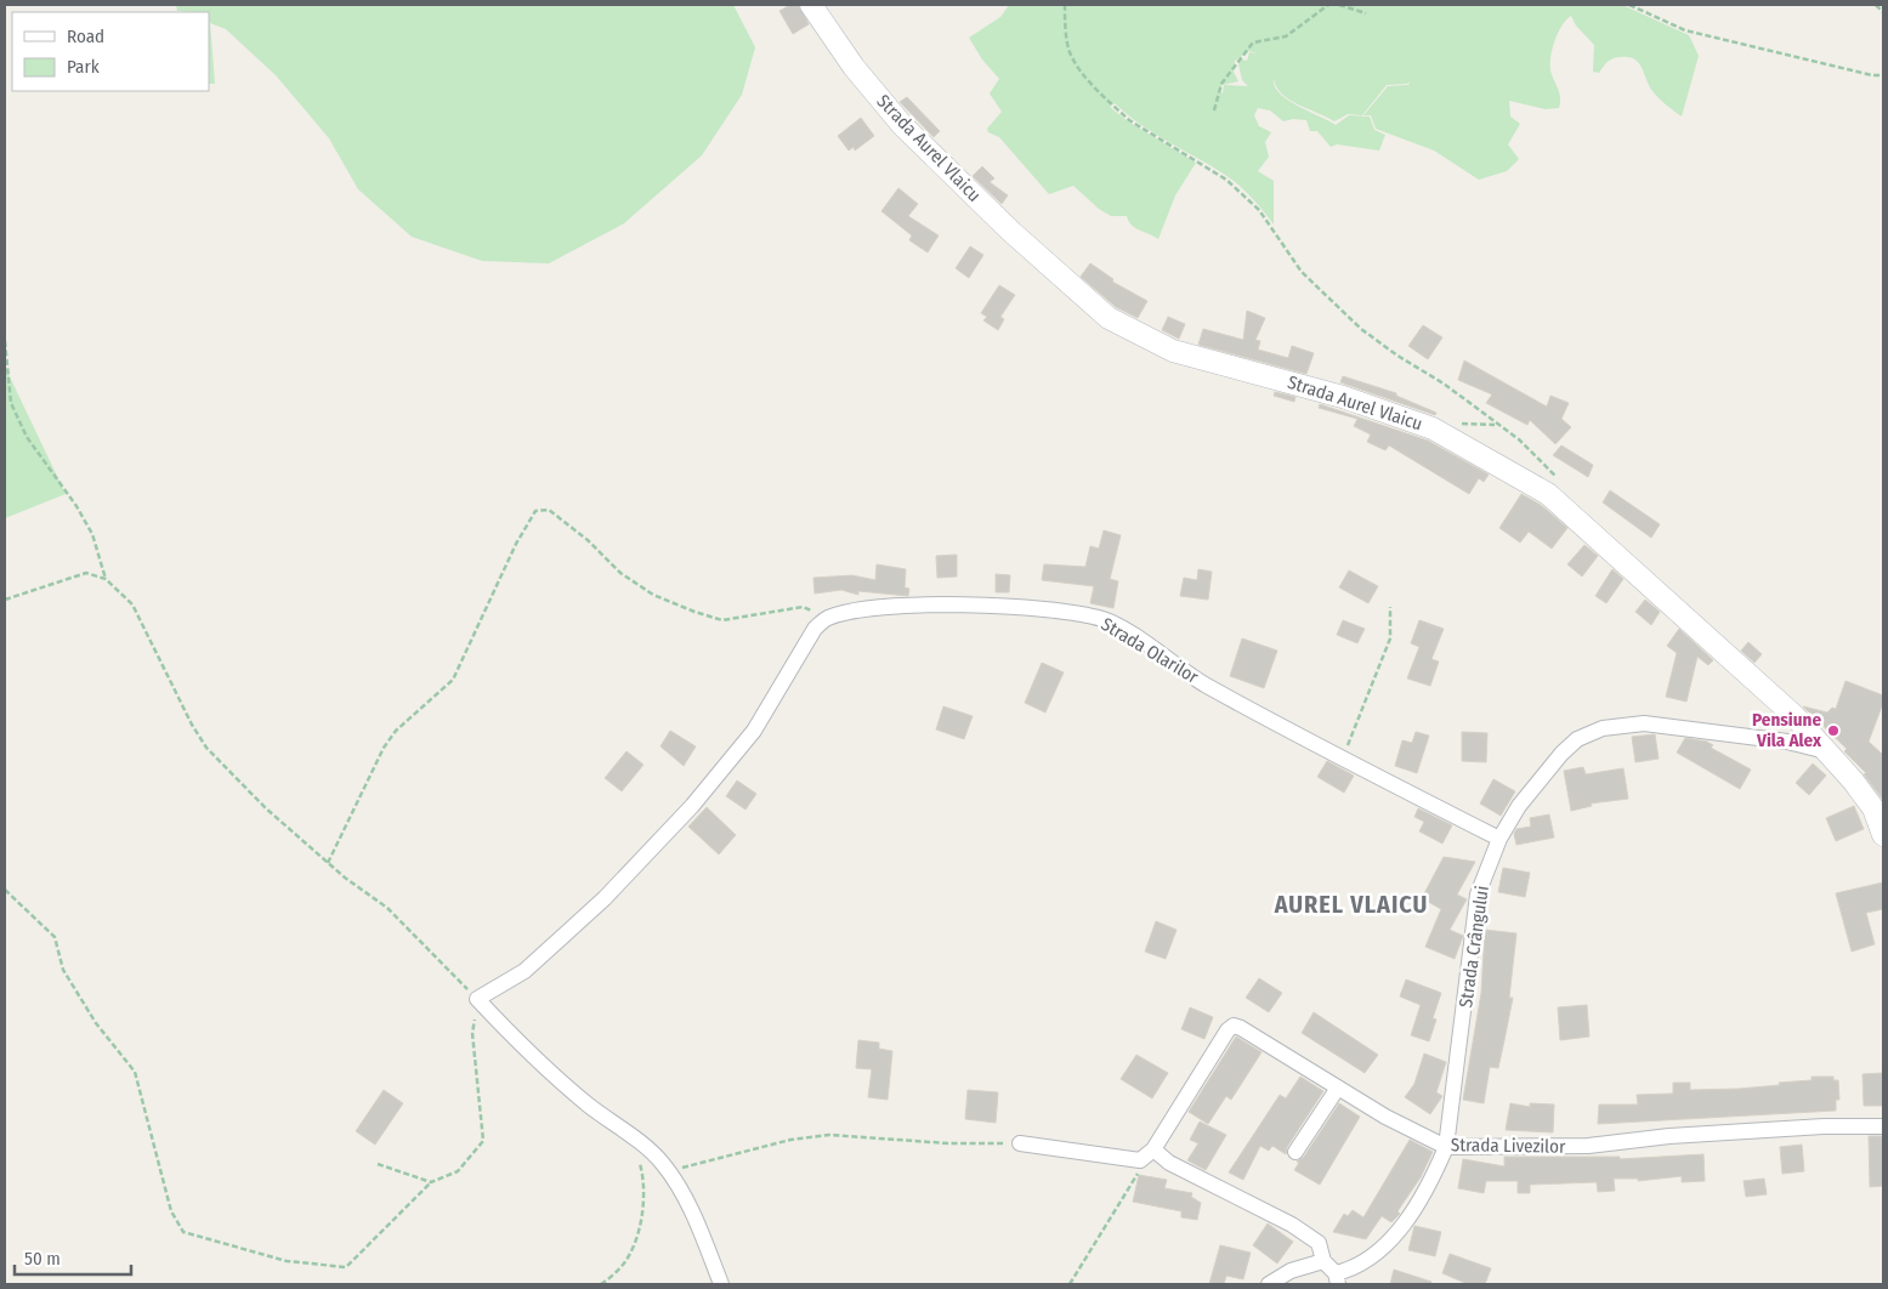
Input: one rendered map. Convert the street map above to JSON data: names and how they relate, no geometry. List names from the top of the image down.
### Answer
{
  "streets": {
    "street": [
      "Strada Aurel Vlaicu",
      "Strada Olarilor",
      "Strada Crângului",
      "Strada Livezilor"
    ]
  },
  "crossings": [
    ["Strada Aurel Vlaicu", "Strada Crângului"],
    ["Strada Olarilor", "Strada Crângului"],
    ["Strada Crângului", "Strada Livezilor"]
  ],
  "districts": ["AUREL VLAICU"],
  "places": ["Pensiune Vila Alex"],
  "legend": ["Road", "Park"],
  "scale_bar": "50 m"
}
